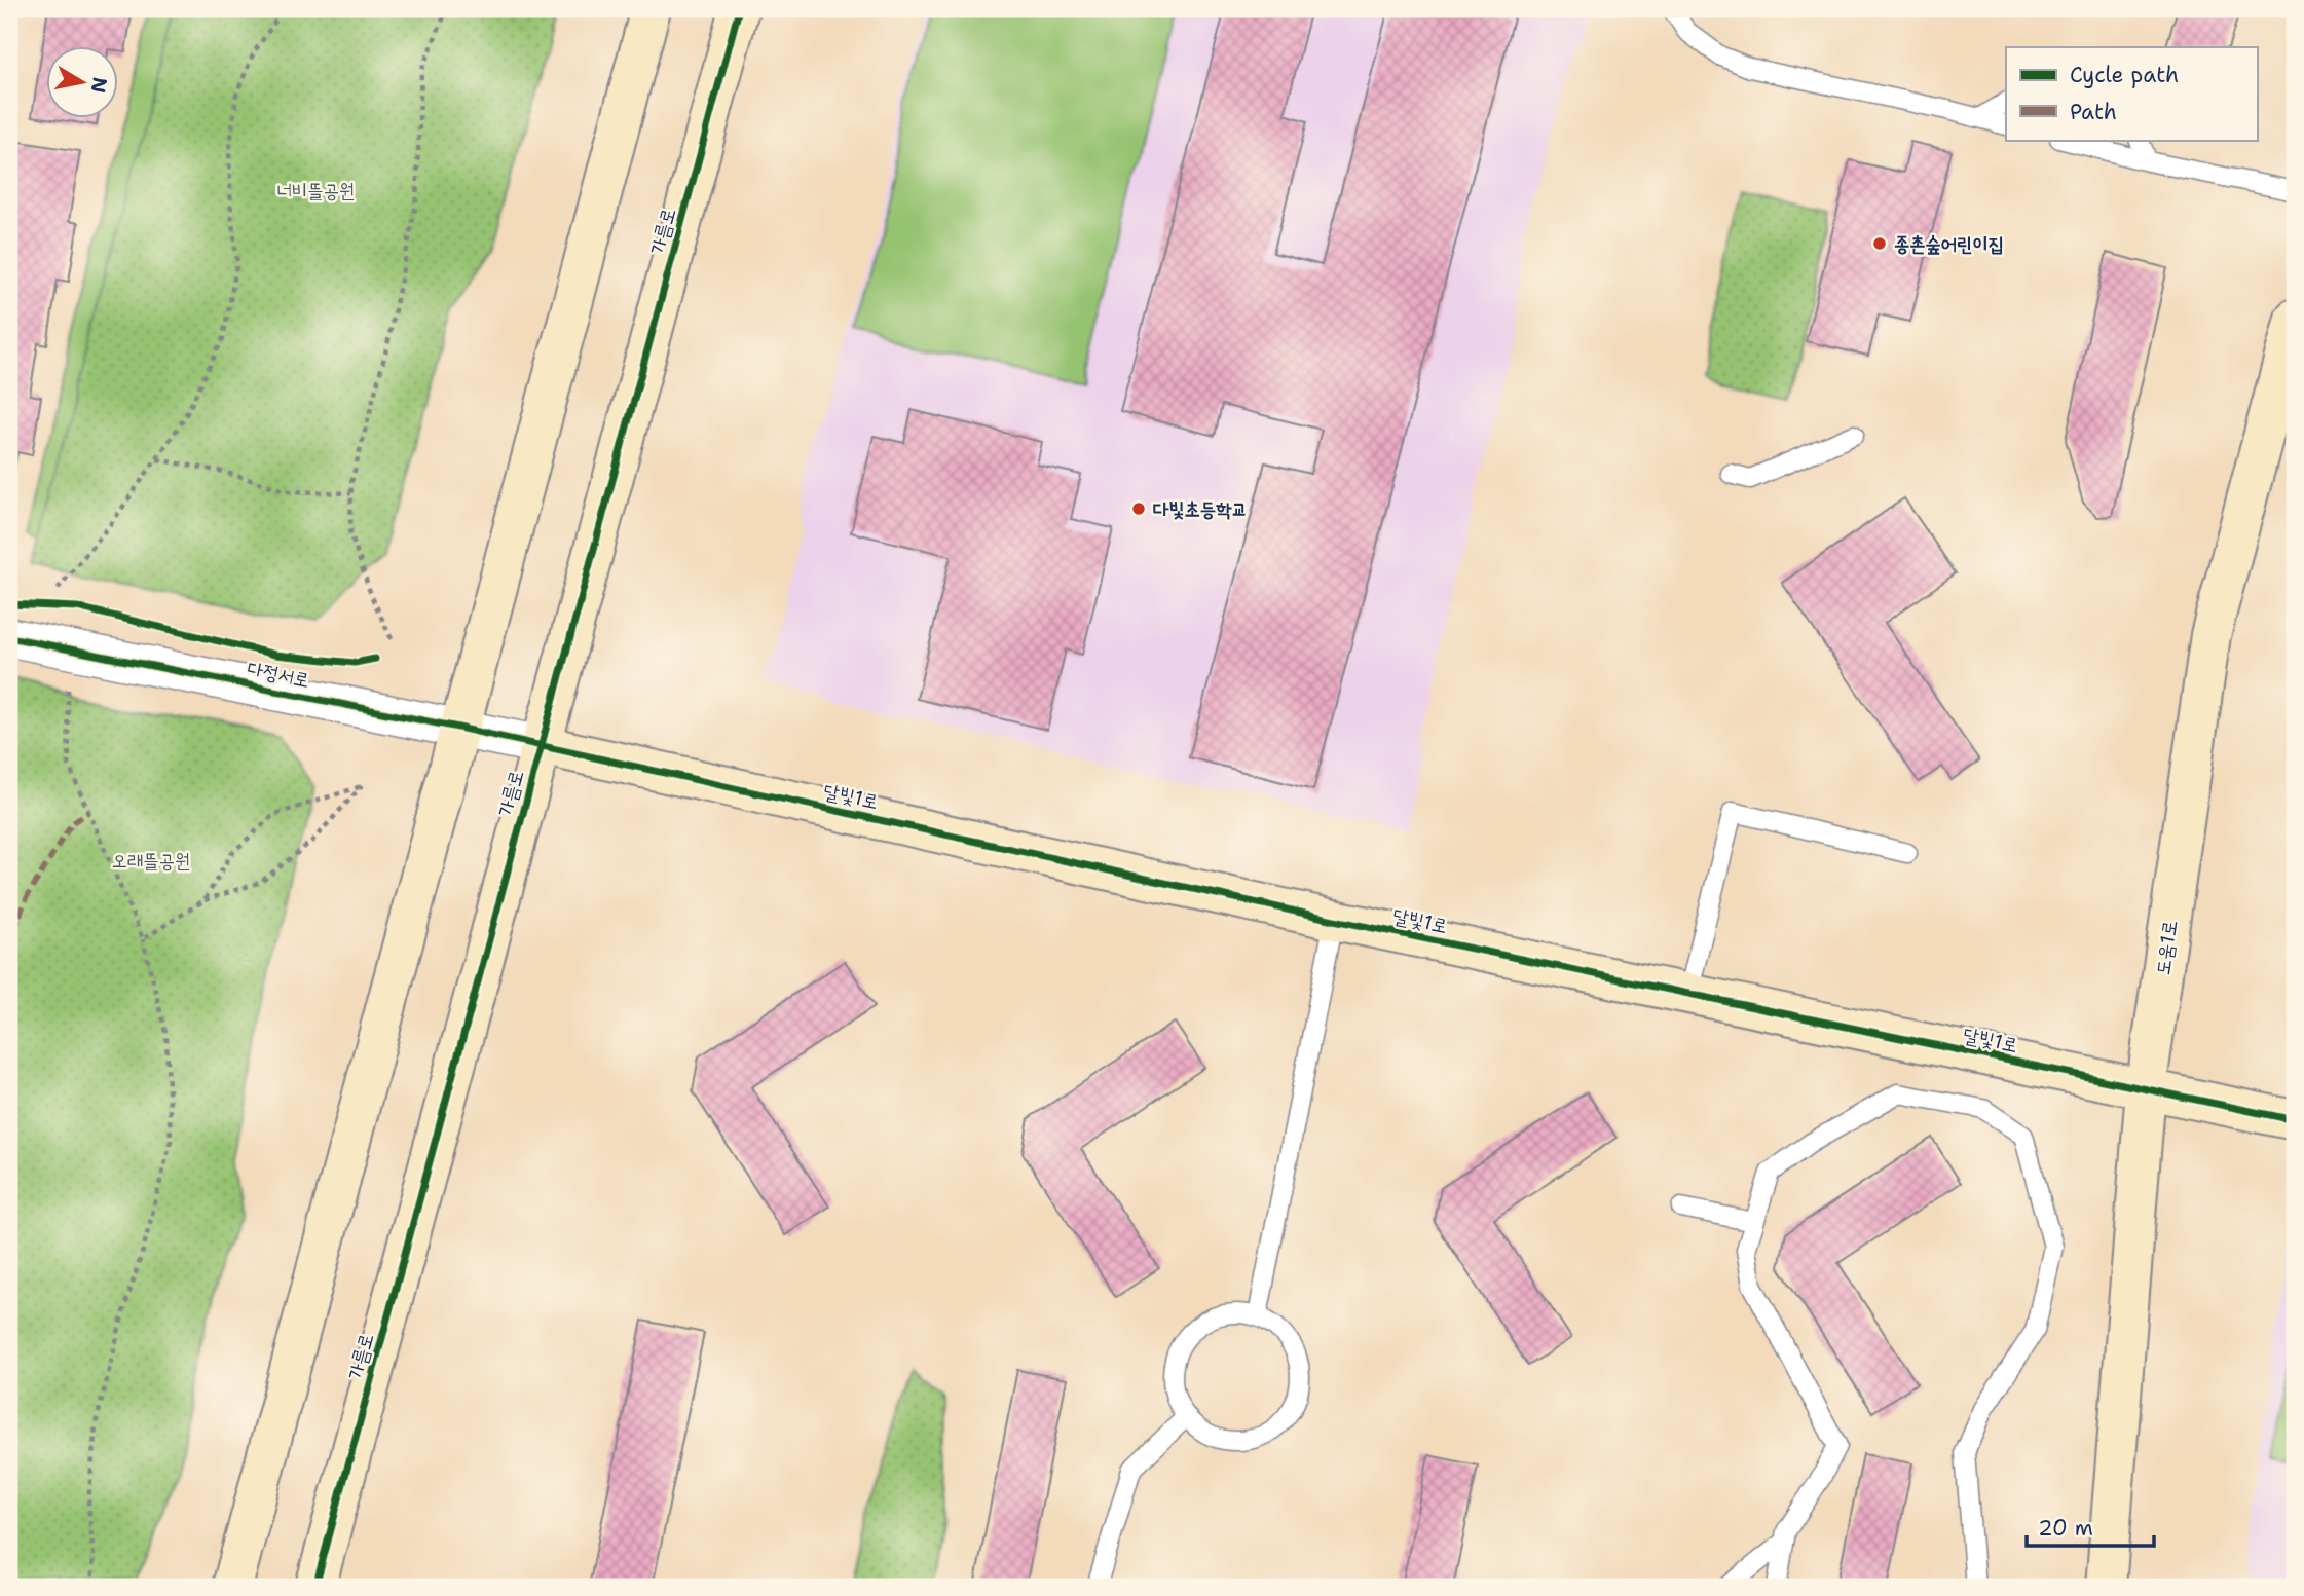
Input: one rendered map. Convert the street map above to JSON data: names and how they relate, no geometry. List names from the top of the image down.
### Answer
{
  "streets": {
    "street": [
      "가름로",
      "다정서로",
      "달빛1로",
      "도움1로"
    ]
  },
  "crossings": [
    ["가름로", "다정서로"],
    ["가름로", "달빛1로"],
    ["다정서로", "달빛1로"],
    ["달빛1로", "도움1로"]
  ],
  "parks": ["너비뜰공원", "오래뜰공원"],
  "places": ["종촌숲어린이집", "다빛초등학교"],
  "legend": ["Cycle path", "Path"],
  "scale_bar": "20 m",
  "north": "right"
}
